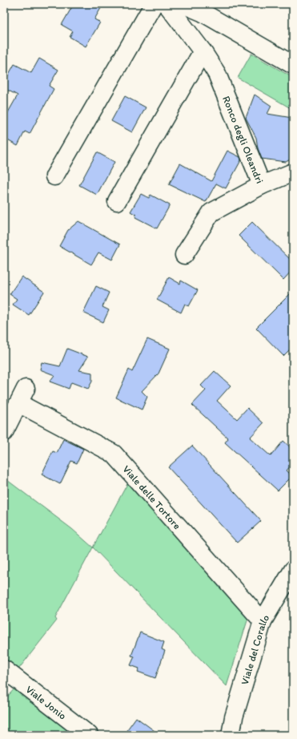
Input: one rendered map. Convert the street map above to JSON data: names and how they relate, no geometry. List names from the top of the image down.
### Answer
{
  "streets": {
    "street": [
      "Ronco degli Oleandri",
      "Viale delle Tortore",
      "Viale del Corallo",
      "Viale Jonio"
    ]
  },
  "crossings": [
    ["Viale delle Tortore", "Viale del Corallo"]
  ]
}
